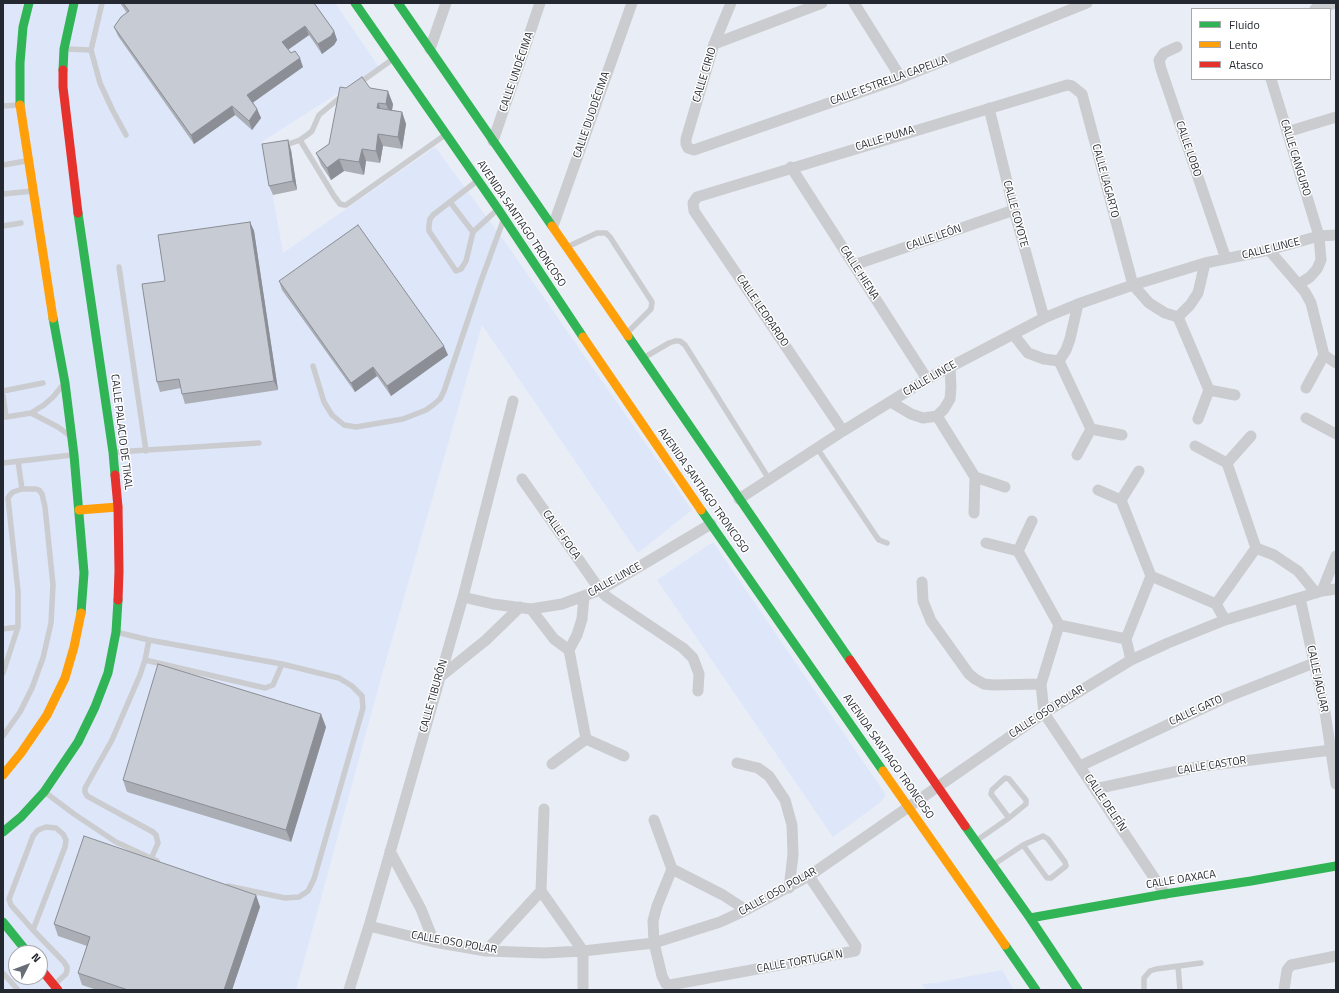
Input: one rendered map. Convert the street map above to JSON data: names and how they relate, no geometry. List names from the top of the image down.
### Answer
{
  "streets": {
    "main road": ["AVENIDA SANTIAGO TRONCOSO", "CALLE PALACIO DE TIKAL", "CALLE OAXACA"],
    "street": [
      "CALLE UNDÉCIMA",
      "CALLE CIRIO",
      "CALLE ESTRELLA CAPELLA",
      "CALLE DUODÉCIMA",
      "CALLE PUMA",
      "CALLE LOBO",
      "CALLE CANGURO",
      "CALLE LAGARTO",
      "CALLE COYOTE",
      "CALLE LEÓN",
      "CALLE LINCE",
      "CALLE HIENA",
      "CALLE LEOPARDO",
      "CALLE FOCA",
      "CALLE JAGUAR",
      "CALLE TIBURÓN",
      "CALLE GATO",
      "CALLE OSO POLAR",
      "CALLE CASTOR",
      "CALLE DELFÍN",
      "CALLE TORTUGA N"
    ]
  },
  "crossings": [
    ["CALLE CIRIO", "CALLE ESTRELLA CAPELLA"],
    ["CALLE PUMA", "CALLE LAGARTO"],
    ["CALLE PUMA", "CALLE COYOTE"],
    ["CALLE PUMA", "CALLE HIENA"],
    ["CALLE PUMA", "CALLE LEOPARDO"],
    ["CALLE LOBO", "CALLE LINCE"],
    ["CALLE CANGURO", "CALLE LINCE"],
    ["CALLE LAGARTO", "CALLE LINCE"],
    ["CALLE COYOTE", "CALLE LEÓN"],
    ["CALLE COYOTE", "CALLE LINCE"],
    ["AVENIDA SANTIAGO TRONCOSO", "CALLE LINCE"],
    ["AVENIDA SANTIAGO TRONCOSO", "CALLE OSO POLAR"],
    ["CALLE LEÓN", "CALLE HIENA"],
    ["CALLE LINCE", "CALLE HIENA"],
    ["CALLE LINCE", "CALLE LEOPARDO"],
    ["CALLE LINCE", "CALLE FOCA"],
    ["CALLE LINCE", "CALLE TIBURÓN"],
    ["CALLE JAGUAR", "CALLE GATO"],
    ["CALLE JAGUAR", "CALLE OSO POLAR"],
    ["CALLE JAGUAR", "CALLE CASTOR"],
    ["CALLE TIBURÓN", "CALLE OSO POLAR"],
    ["CALLE GATO", "CALLE DELFÍN"],
    ["CALLE OSO POLAR", "CALLE DELFÍN"],
    ["CALLE OSO POLAR", "CALLE TORTUGA N"],
    ["CALLE CASTOR", "CALLE DELFÍN"],
    ["CALLE DELFÍN", "CALLE OAXACA"]
  ],
  "legend": ["Fluido", "Lento", "Atasco"],
  "north": "top right"
}
